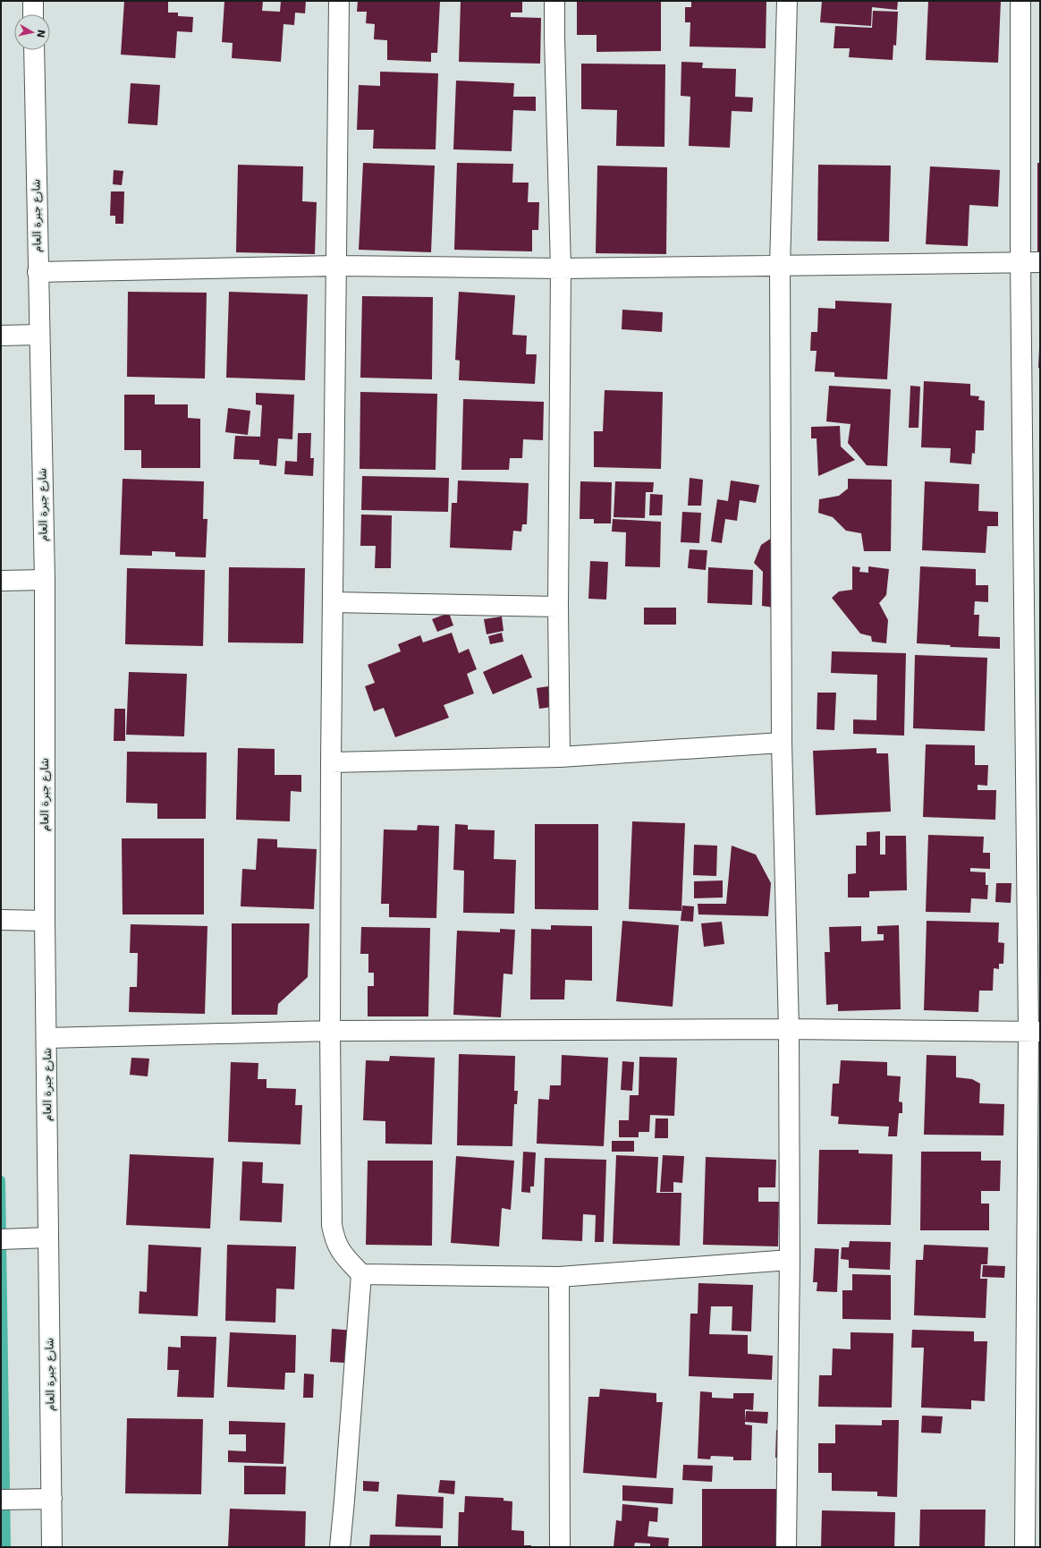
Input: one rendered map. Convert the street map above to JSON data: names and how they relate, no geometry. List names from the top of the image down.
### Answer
{
  "streets": {
    "street": ["شارع جبرة العام"]
  },
  "north": "right"
}
